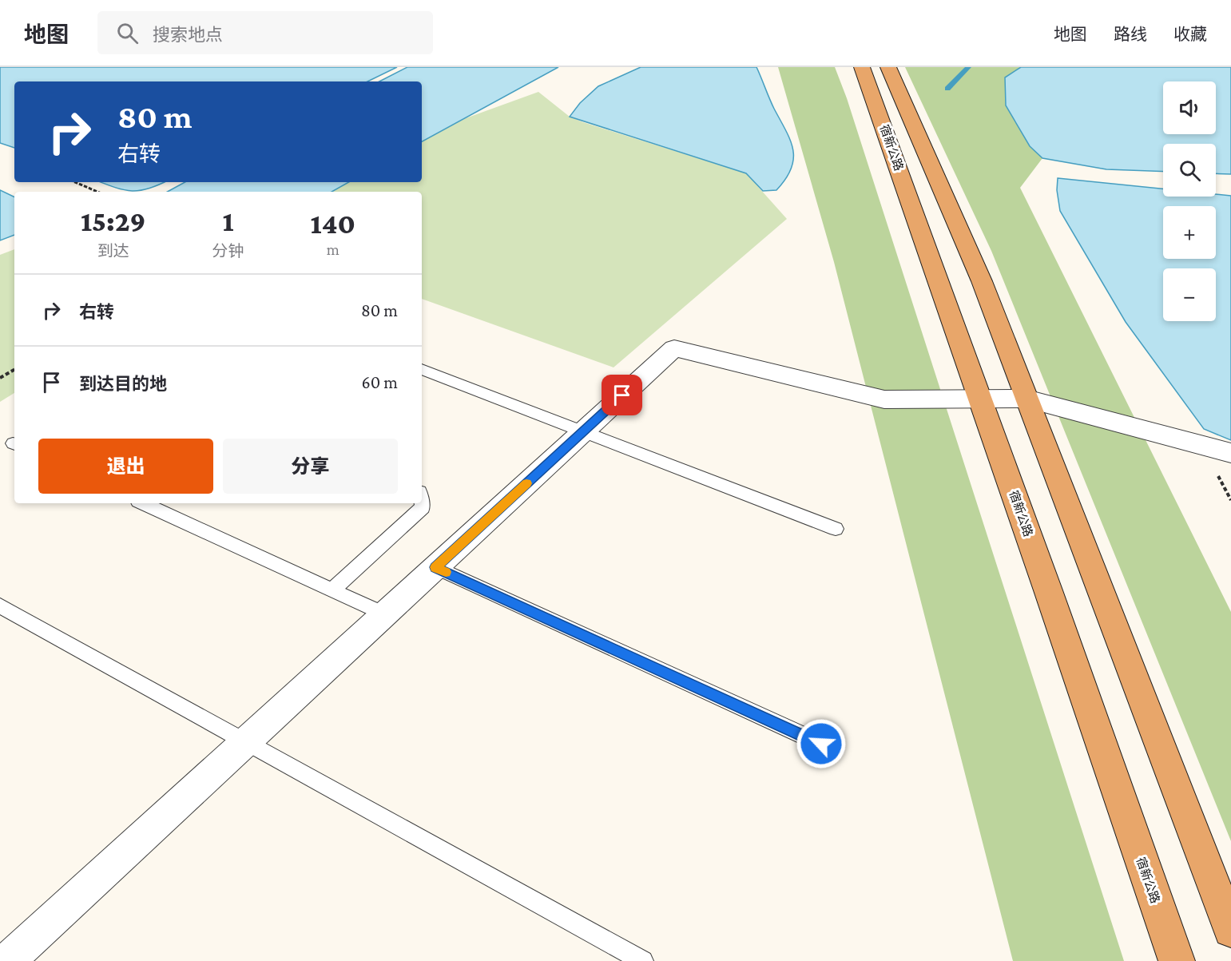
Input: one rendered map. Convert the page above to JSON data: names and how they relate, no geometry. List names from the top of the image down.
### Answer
{
  "streets": {
    "highway": ["宿新公路"]
  },
  "page": {
    "header": "地图",
    "search": "搜索地点",
    "nav": ["地图", "路线", "收藏"],
    "map_buttons": ["+", "−"],
    "turn": ["80 m", "右转"],
    "eta": [
      "15:29",
      "到达",
      "1",
      "分钟",
      "140",
      "m"
    ],
    "list": [
      {
        "name": "右转",
        "value": "80 m"
      },
      {
        "name": "到达目的地",
        "value": "60 m"
      }
    ],
    "buttons": ["退出", "分享"]
  }
}
